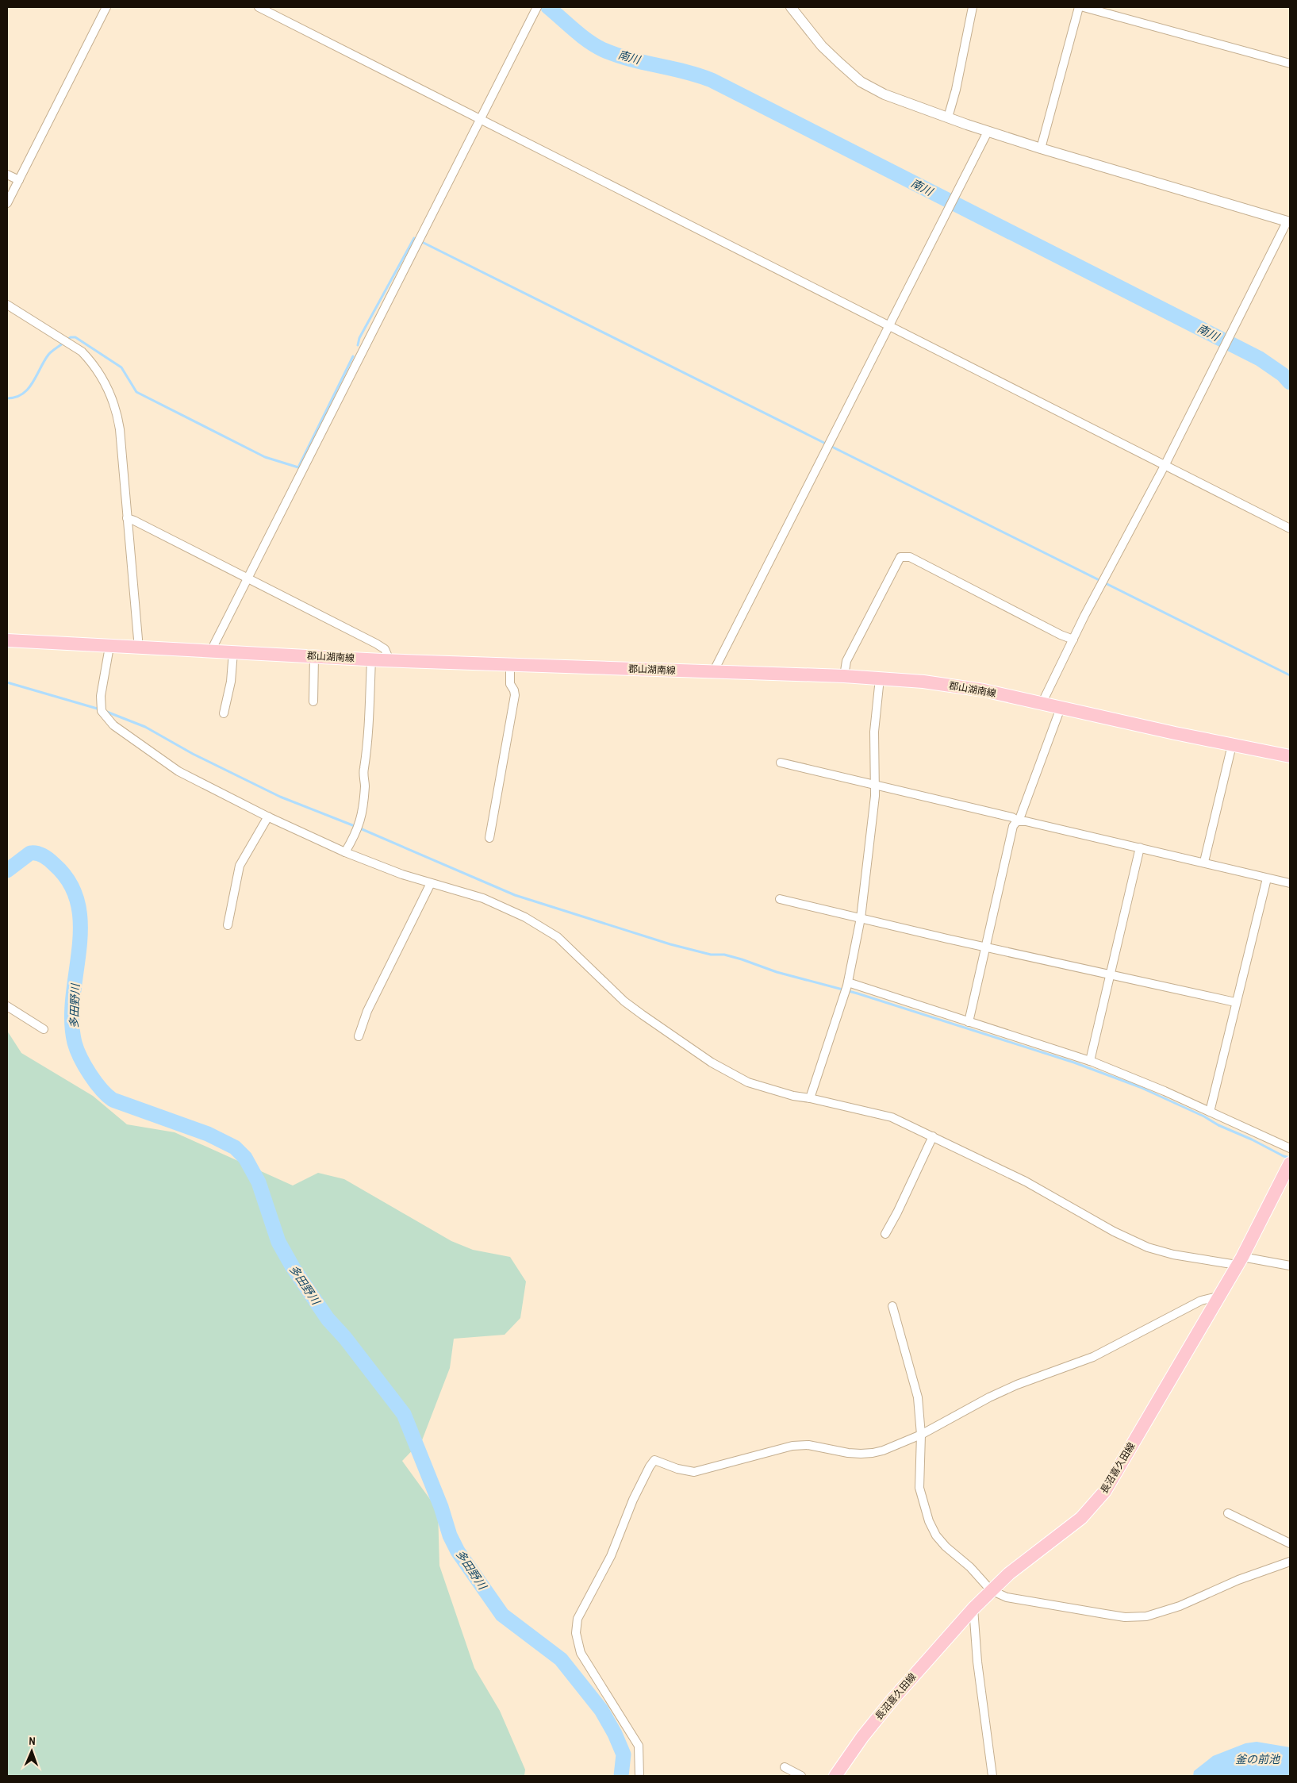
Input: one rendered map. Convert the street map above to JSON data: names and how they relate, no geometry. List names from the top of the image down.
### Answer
{
  "streets": {
    "main road": ["郡山湖南線", "長沼喜久田線"]
  },
  "water": ["南川", "多田野川", "釜の前池"],
  "north": "top"
}
